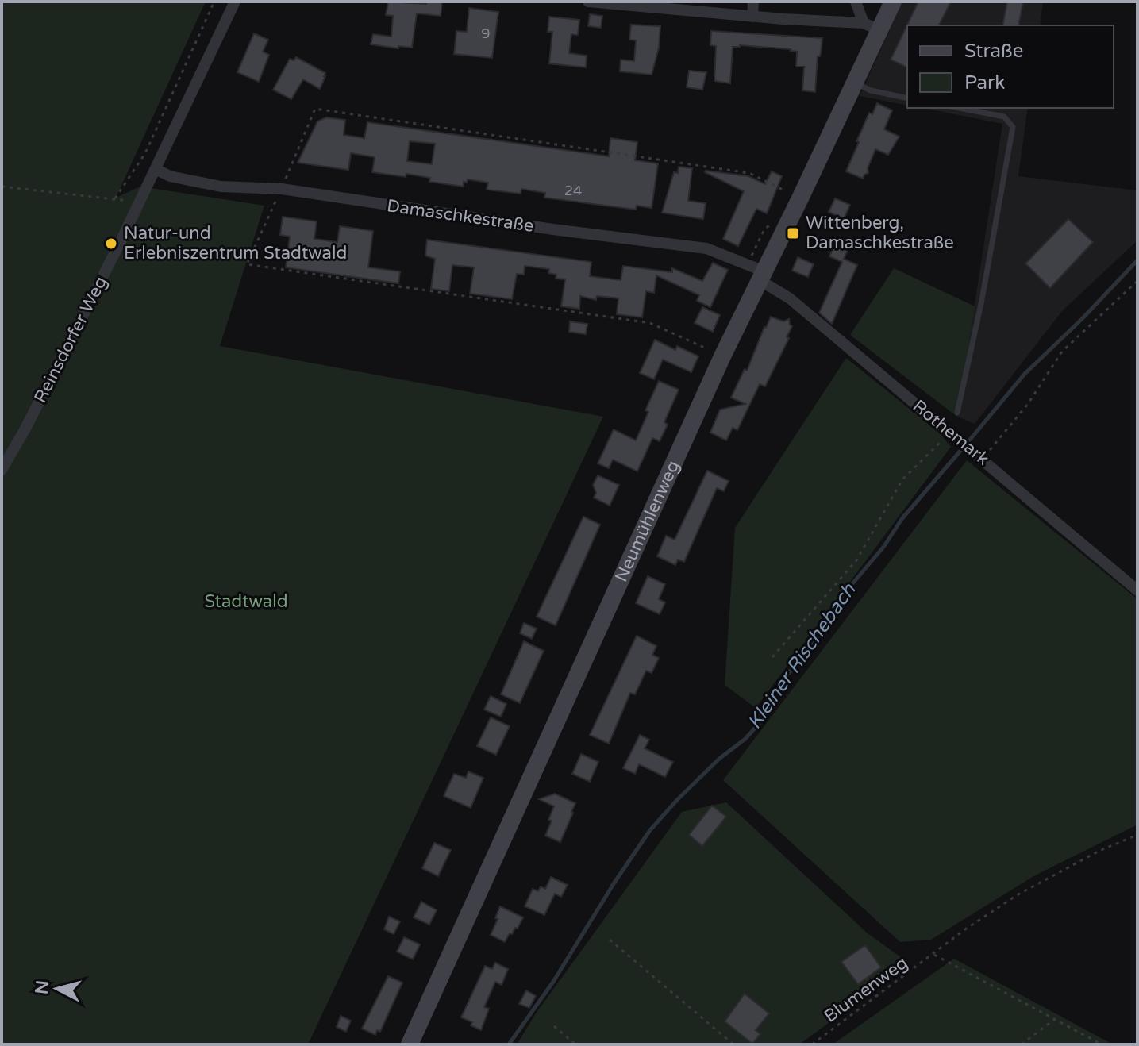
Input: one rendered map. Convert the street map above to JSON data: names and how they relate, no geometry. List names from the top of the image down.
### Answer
{
  "streets": {
    "street": [
      "Damaschkestraße",
      "Reinsdorfer Weg",
      "Rothemark",
      "Neumühlenweg"
    ],
    "path": ["Blumenweg"]
  },
  "crossings": [
    ["Damaschkestraße", "Reinsdorfer Weg"],
    ["Damaschkestraße", "Rothemark"],
    ["Damaschkestraße", "Neumühlenweg"],
    ["Rothemark", "Neumühlenweg"]
  ],
  "water": ["Kleiner Rischebach"],
  "parks": ["Stadtwald"],
  "places": {
    "transit": ["Wittenberg, Damaschkestraße"],
    "other": ["Natur-und Erlebniszentrum Stadtwald"]
  },
  "house_numbers": ["9", "24"],
  "legend": ["Straße", "Park"],
  "north": "left"
}
